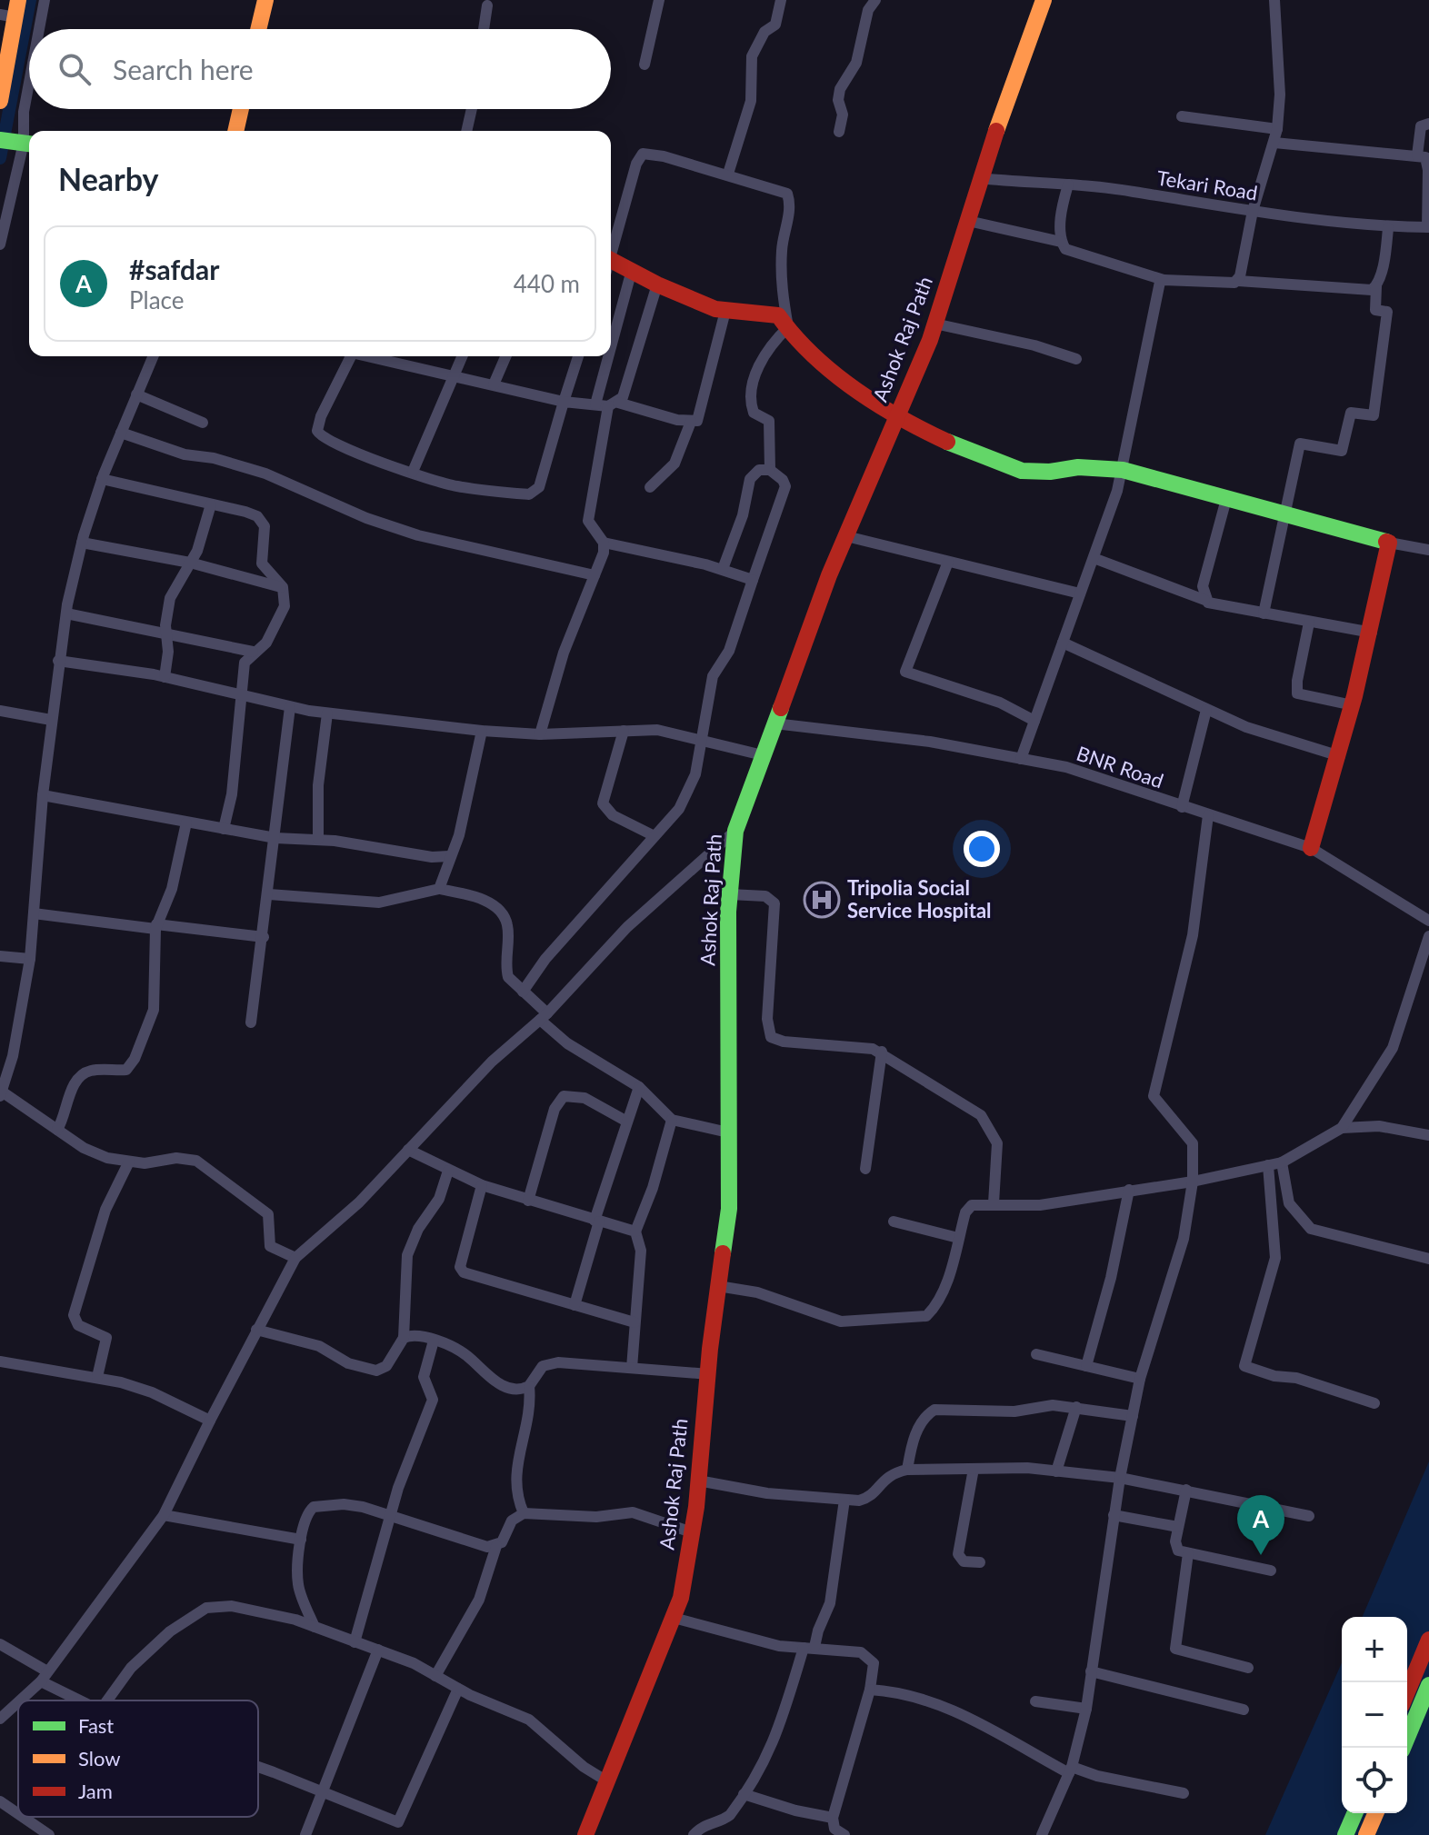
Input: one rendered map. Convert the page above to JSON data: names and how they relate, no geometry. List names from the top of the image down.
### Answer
{
  "streets": {
    "main road": ["Ashok Raj Path"],
    "street": ["Tekari Road", "BNR Road"]
  },
  "crossings": [
    ["Tekari Road", "Ashok Raj Path"],
    ["Ashok Raj Path", "BNR Road"]
  ],
  "places": {
    "hospital": ["Tripolia Social Service Hospital"]
  },
  "legend": ["Fast", "Slow", "Jam"],
  "page": {
    "search": "Search here",
    "heading": "Nearby",
    "list": [
      {
        "mark": "A",
        "name": "#safdar",
        "note": "Place",
        "value": "440 m"
      }
    ],
    "pins": "A",
    "map_buttons": ["+", "−"]
  }
}
